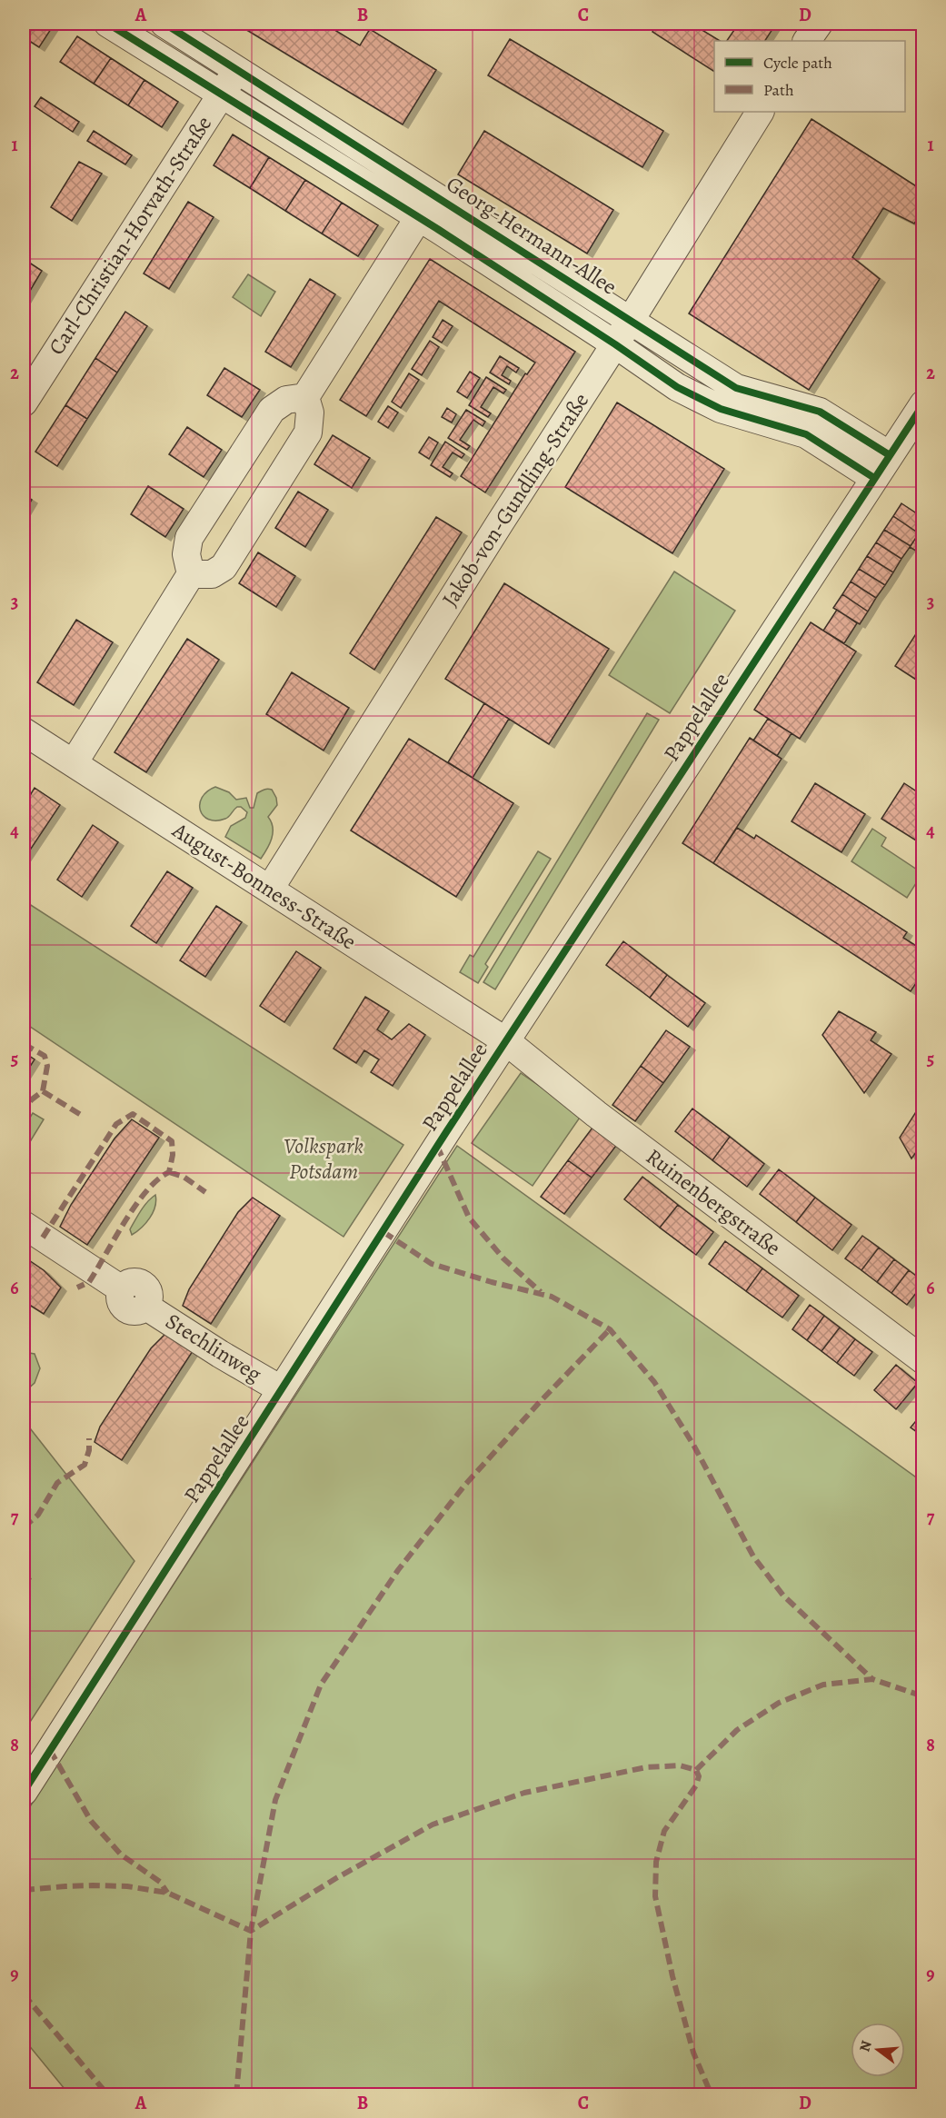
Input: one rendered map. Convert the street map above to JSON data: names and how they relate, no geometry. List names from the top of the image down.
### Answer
{
  "streets": {
    "street": [
      "Carl-Christian-Horvath-Straße",
      "Georg-Hermann-Allee",
      "Jakob-von-Gundling-Straße",
      "Pappelallee",
      "August-Bonness-Straße",
      "Ruinenbergstraße",
      "Stechlinweg"
    ]
  },
  "crossings": [
    ["Carl-Christian-Horvath-Straße", "Georg-Hermann-Allee"],
    ["Georg-Hermann-Allee", "Jakob-von-Gundling-Straße"],
    ["Georg-Hermann-Allee", "Pappelallee"],
    ["Jakob-von-Gundling-Straße", "August-Bonness-Straße"],
    ["Pappelallee", "August-Bonness-Straße"],
    ["Pappelallee", "Ruinenbergstraße"],
    ["Pappelallee", "Stechlinweg"],
    ["August-Bonness-Straße", "Ruinenbergstraße"]
  ],
  "parks": ["Volkspark Potsdam"],
  "legend": ["Cycle path", "Path"],
  "north": "left",
  "grid": {
    "columns": [
      "A",
      "B",
      "C",
      "D"
    ],
    "rows": [
      "1",
      "2",
      "3",
      "4",
      "5",
      "6",
      "7",
      "8",
      "9"
    ]
  }
}
